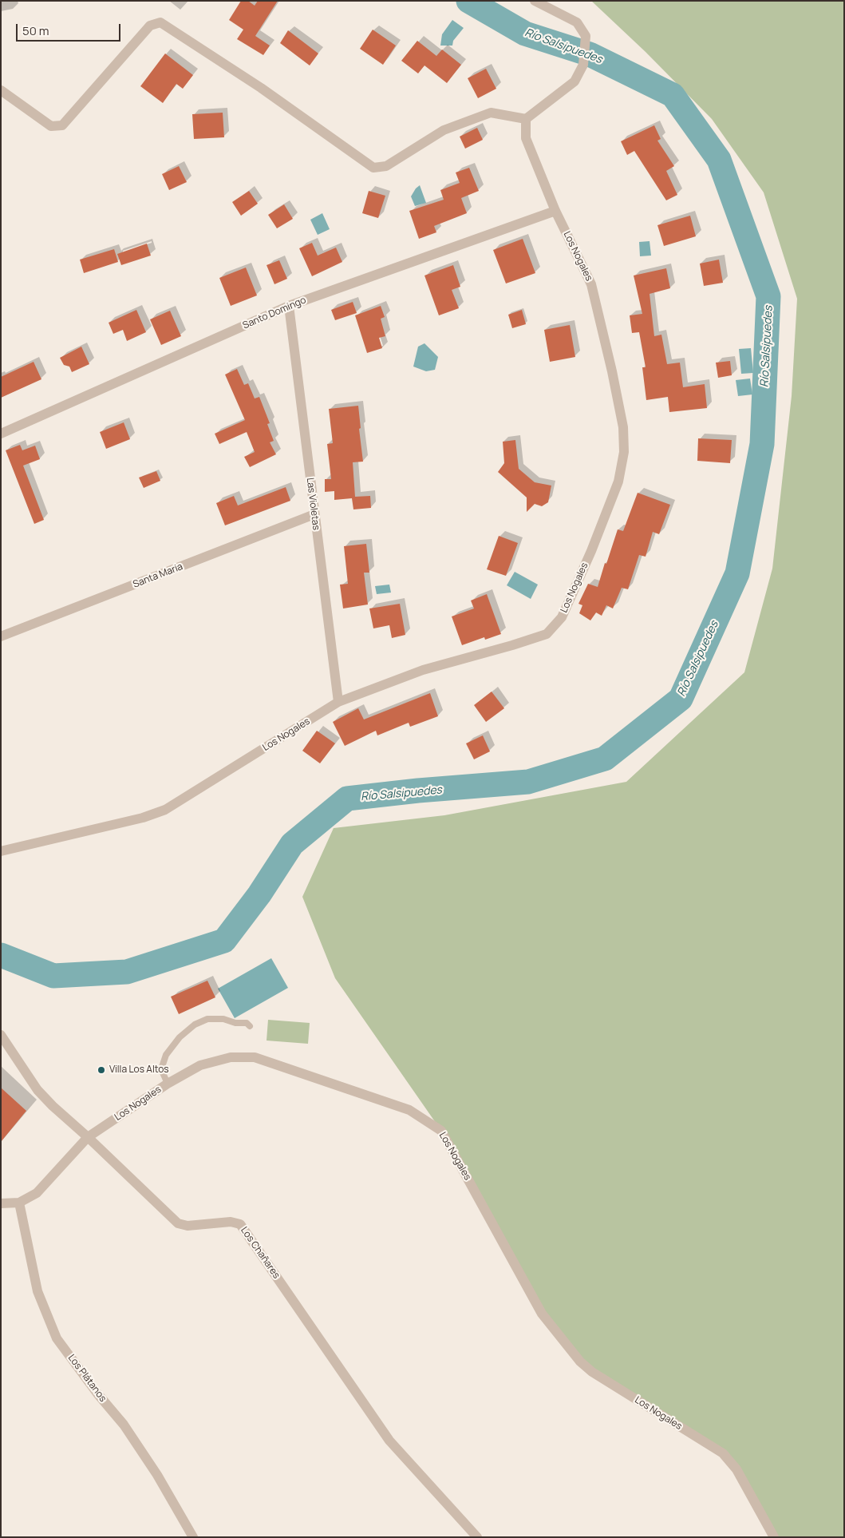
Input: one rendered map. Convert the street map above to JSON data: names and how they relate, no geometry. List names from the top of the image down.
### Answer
{
  "streets": {
    "street": [
      "Los Nogales",
      "Santo Domingo",
      "Las Violetas",
      "Santa Maria",
      "Los Chañares",
      "Los Plátanos"
    ]
  },
  "crossings": [
    ["Los Nogales", "Santo Domingo"],
    ["Los Nogales", "Las Violetas"],
    ["Los Nogales", "Los Chañares"],
    ["Los Nogales", "Los Plátanos"],
    ["Santo Domingo", "Las Violetas"],
    ["Las Violetas", "Santa Maria"]
  ],
  "water": ["Río Salsipuedes"],
  "places": ["Villa Los Altos"],
  "scale_bar": "50 m"
}
